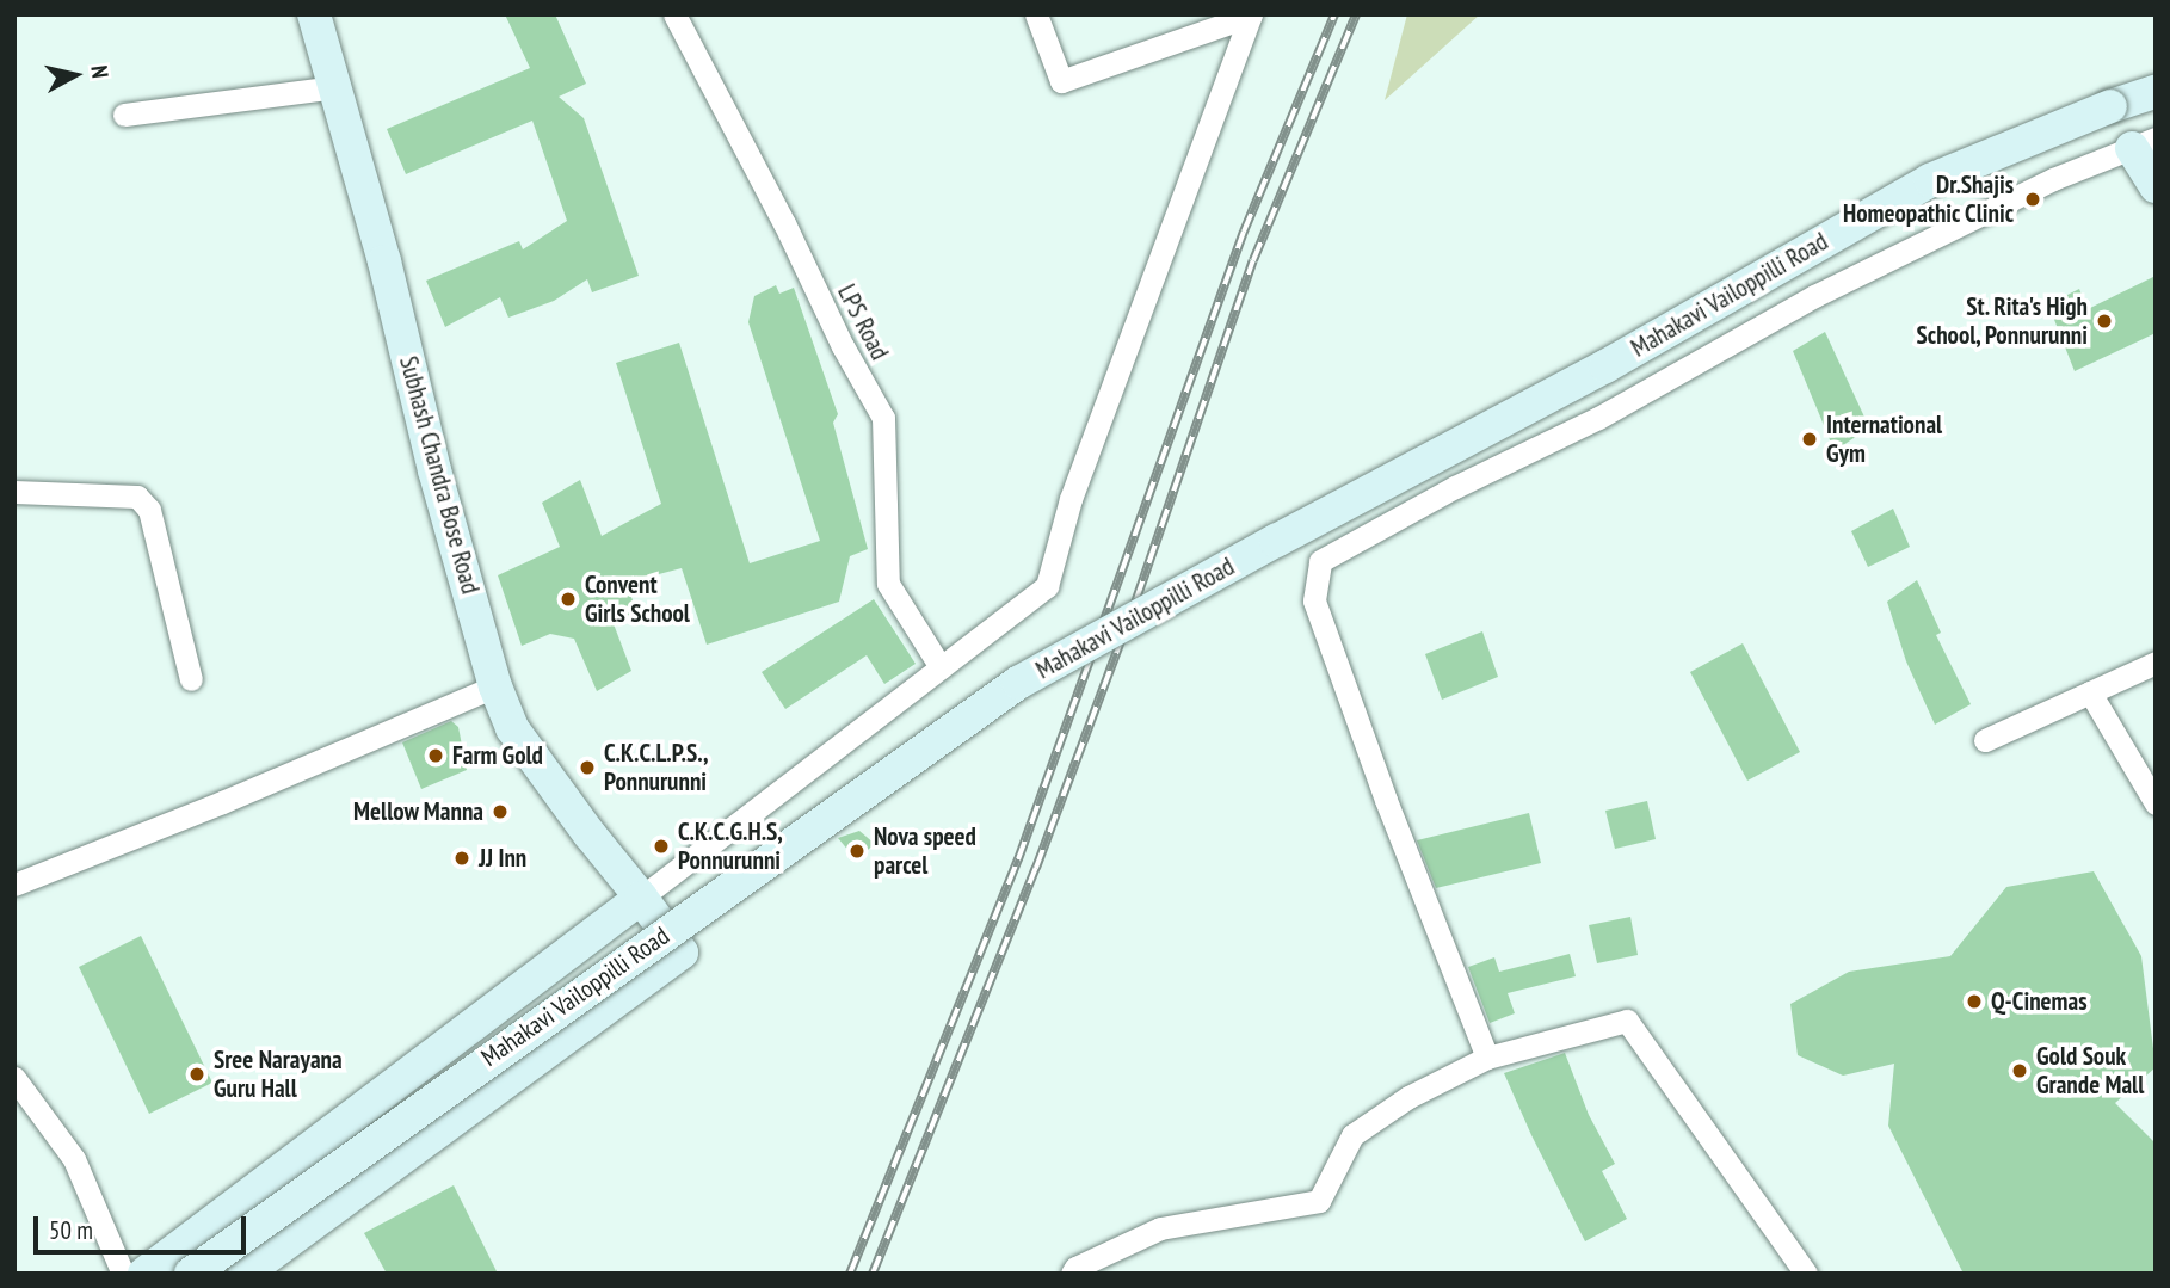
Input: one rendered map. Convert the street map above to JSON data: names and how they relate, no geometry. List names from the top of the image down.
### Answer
{
  "streets": {
    "main road": ["Mahakavi Vailoppilli Road", "Subhash Chandra Bose Road"],
    "street": ["LPS Road"]
  },
  "places": [
    "Dr.Shajis Homeopathic Clinic",
    "St. Rita's High School, Ponnurunni",
    "International Gym",
    "Convent Girls School",
    "Farm Gold",
    "C.K.C.L.P.S., Ponnurunni",
    "Mellow Manna",
    "C.K.C.G.H.S, Ponnurunni",
    "Nova speed parcel",
    "JJ Inn",
    "Q-Cinemas",
    "Gold Souk Grande Mall",
    "Sree Narayana Guru Hall"
  ],
  "scale_bar": "50 m",
  "north": "right"
}
